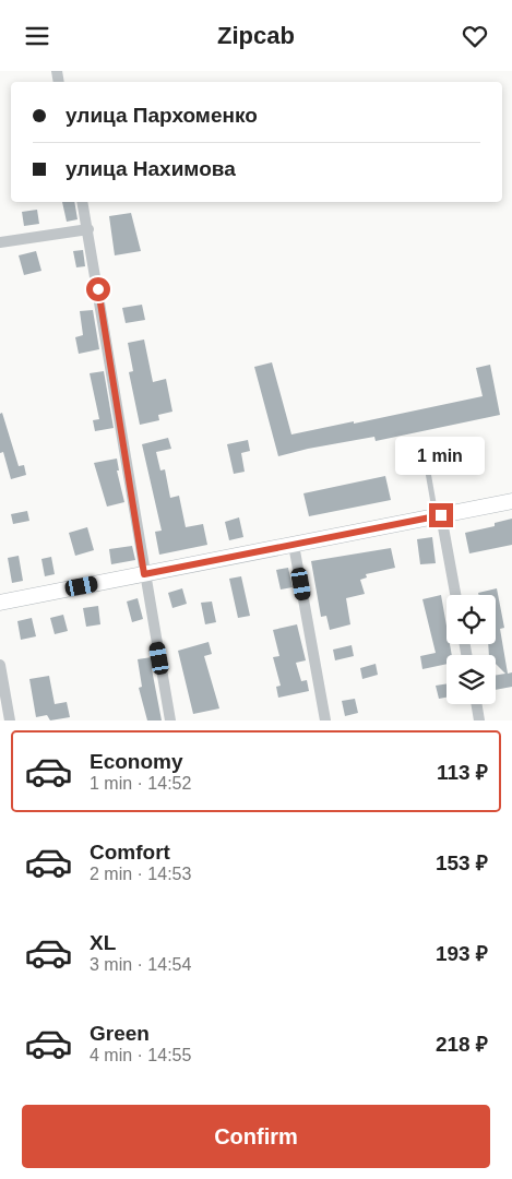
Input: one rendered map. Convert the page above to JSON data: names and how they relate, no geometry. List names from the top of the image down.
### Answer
{
  "page": {
    "header": "Zipcab",
    "banner": ["улица Пархоменко", "улица Нахимова"],
    "bubble": "1 min",
    "list": [
      {
        "name": "Economy",
        "note": "1 min · 14:52",
        "value": "113 ₽"
      },
      {
        "name": "Comfort",
        "note": "2 min · 14:53",
        "value": "153 ₽"
      },
      {
        "name": "XL",
        "note": "3 min · 14:54",
        "value": "193 ₽"
      },
      {
        "name": "Green",
        "note": "4 min · 14:55",
        "value": "218 ₽"
      }
    ],
    "buttons": "Confirm"
  }
}
